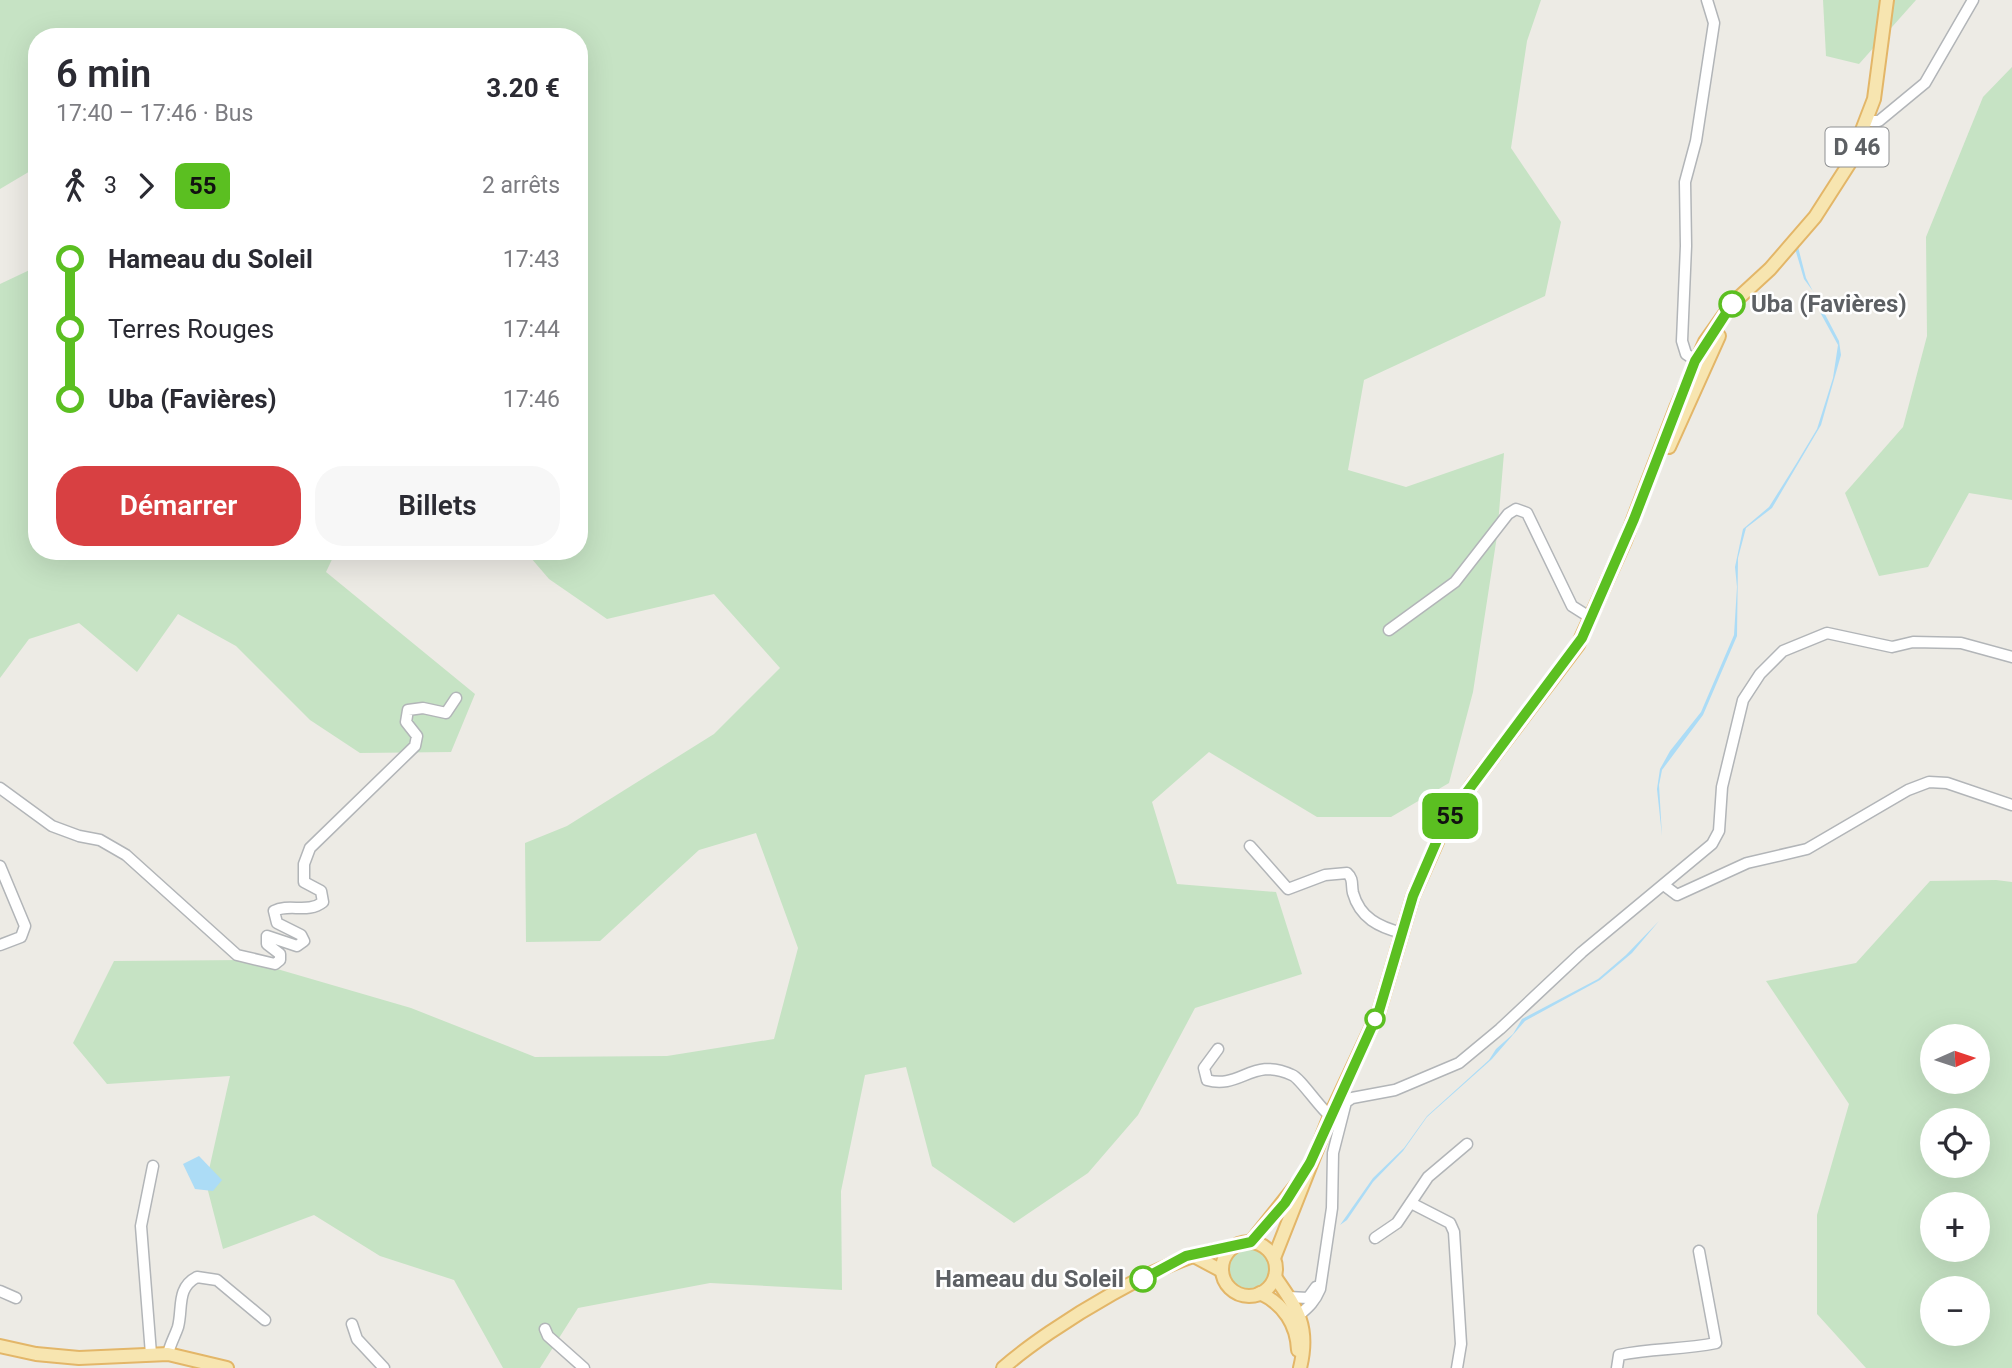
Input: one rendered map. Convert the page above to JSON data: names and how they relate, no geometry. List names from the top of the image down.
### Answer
{
  "streets": {
    "main road": ["D 46"]
  },
  "places": ["Uba (Favières)", "Hameau du Soleil"],
  "lines": ["bus line 55"],
  "north": "right",
  "page": {
    "on_map": "55",
    "heading": ["6 min", "17:40 – 17:46 · Bus", "3.20 €"],
    "legs": ["3", "55", "2 arrêts"],
    "list": [
      {
        "name": "Hameau du Soleil",
        "value": "17:43"
      },
      {
        "name": "Terres Rouges",
        "value": "17:44"
      },
      {
        "name": "Uba (Favières)",
        "value": "17:46"
      }
    ],
    "buttons": ["Démarrer", "Billets"],
    "map_buttons": ["+", "−"]
  }
}
